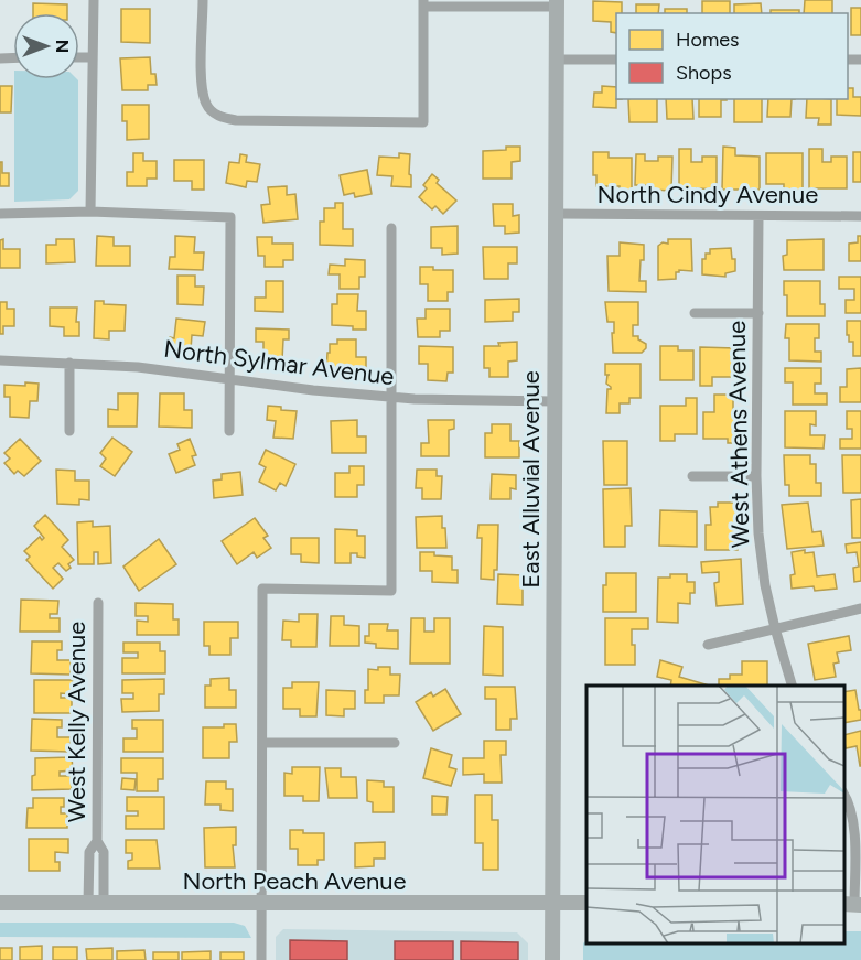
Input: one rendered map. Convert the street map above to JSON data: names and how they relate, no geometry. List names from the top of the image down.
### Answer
{
  "streets": {
    "street": [
      "North Cindy Avenue",
      "North Sylmar Avenue",
      "West Athens Avenue",
      "East Alluvial Avenue",
      "West Kelly Avenue",
      "North Peach Avenue"
    ]
  },
  "crossings": [
    ["North Cindy Avenue", "West Athens Avenue"],
    ["North Cindy Avenue", "East Alluvial Avenue"],
    ["North Sylmar Avenue", "East Alluvial Avenue"],
    ["East Alluvial Avenue", "North Peach Avenue"],
    ["West Kelly Avenue", "North Peach Avenue"]
  ],
  "legend": ["Homes", "Shops"],
  "north": "right"
}
